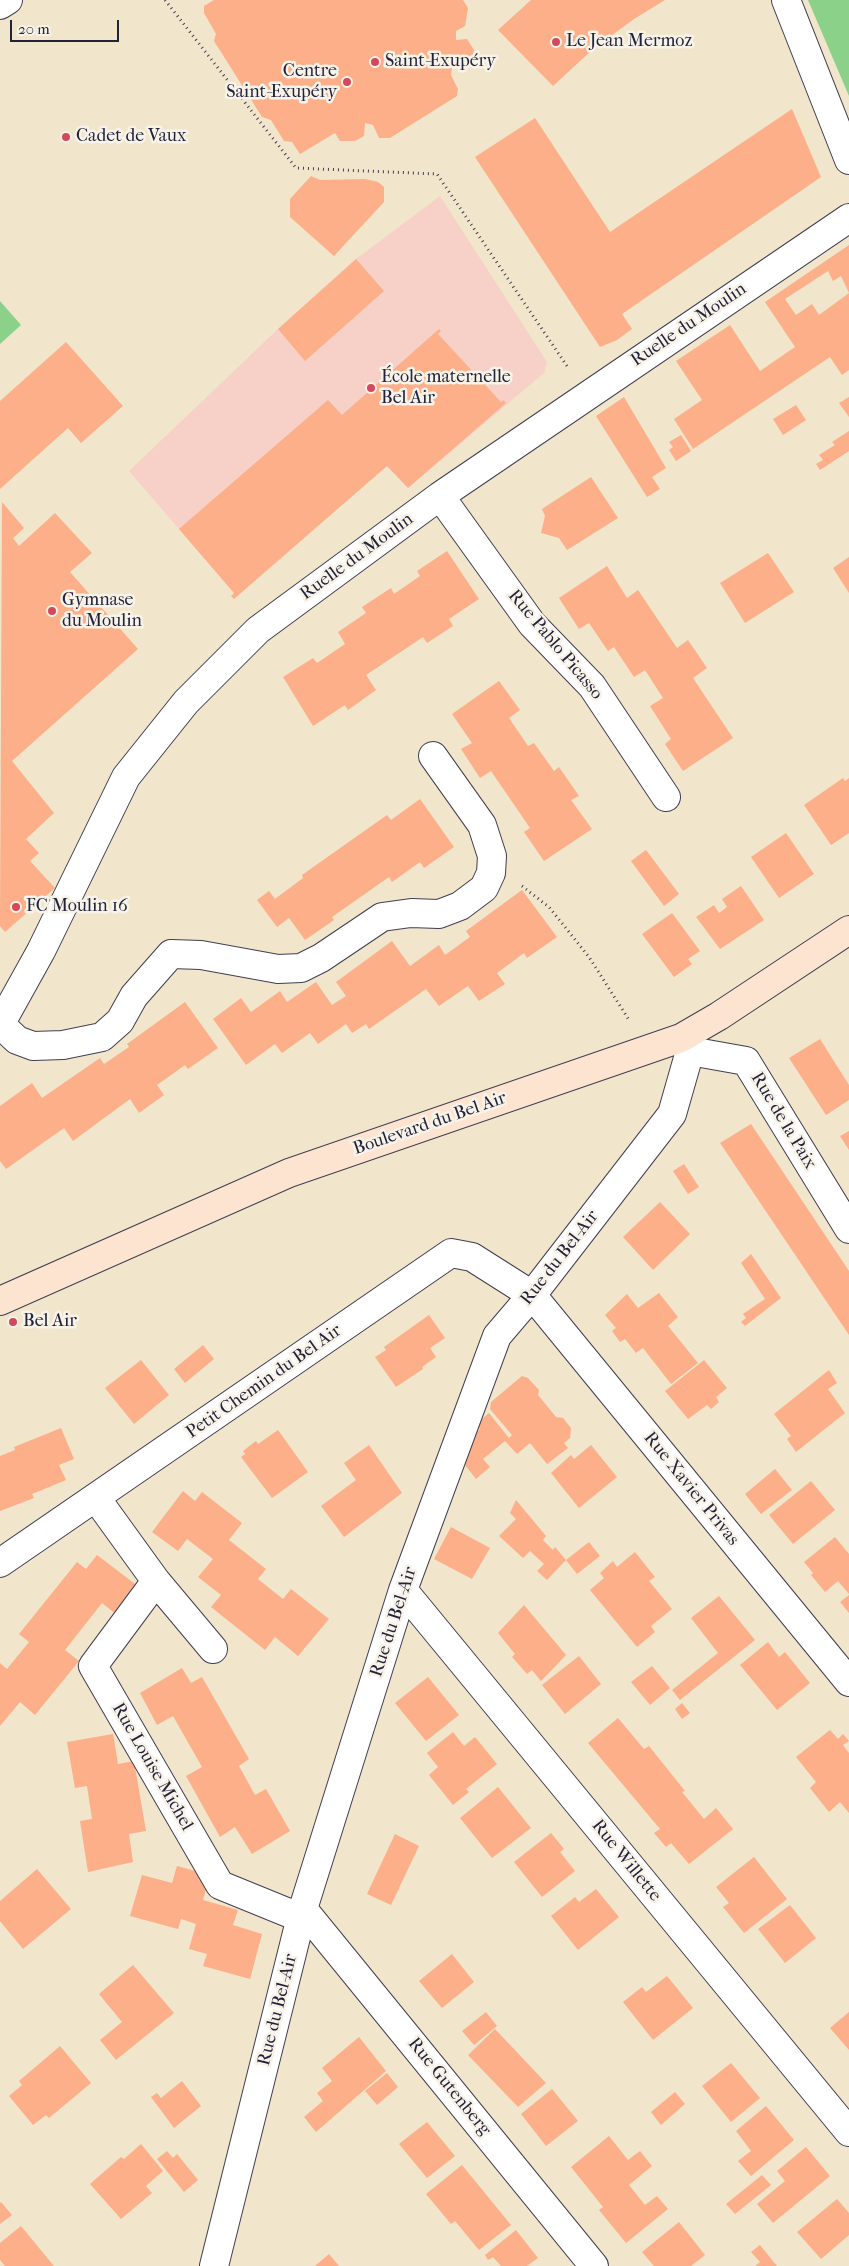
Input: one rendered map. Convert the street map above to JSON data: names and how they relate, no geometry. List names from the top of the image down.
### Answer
{
  "streets": {
    "main road": ["Boulevard du Bel Air"],
    "street": [
      "Ruelle du Moulin",
      "Rue Pablo Picasso",
      "Rue de la Paix",
      "Rue du Bel-Air",
      "Petit Chemin du Bel Air",
      "Rue Xavier Privas",
      "Rue Louise Michel",
      "Rue Willette",
      "Rue Gutenberg"
    ]
  },
  "crossings": [
    ["Ruelle du Moulin", "Rue Pablo Picasso"],
    ["Rue de la Paix", "Boulevard du Bel Air"],
    ["Rue de la Paix", "Rue du Bel-Air"],
    ["Boulevard du Bel Air", "Rue du Bel-Air"],
    ["Rue du Bel-Air", "Petit Chemin du Bel Air"],
    ["Rue du Bel-Air", "Rue Xavier Privas"],
    ["Rue du Bel-Air", "Rue Louise Michel"],
    ["Rue du Bel-Air", "Rue Willette"],
    ["Rue du Bel-Air", "Rue Gutenberg"],
    ["Petit Chemin du Bel Air", "Rue Xavier Privas"],
    ["Rue Louise Michel", "Rue Gutenberg"]
  ],
  "places": [
    "Le Jean Mermoz",
    "Saint-Exupéry",
    "Centre Saint-Exupéry",
    "Cadet de Vaux",
    "École maternelle Bel Air",
    "Gymnase du Moulin",
    "FC Moulin 16",
    "Bel Air"
  ],
  "scale_bar": "20 m"
}
